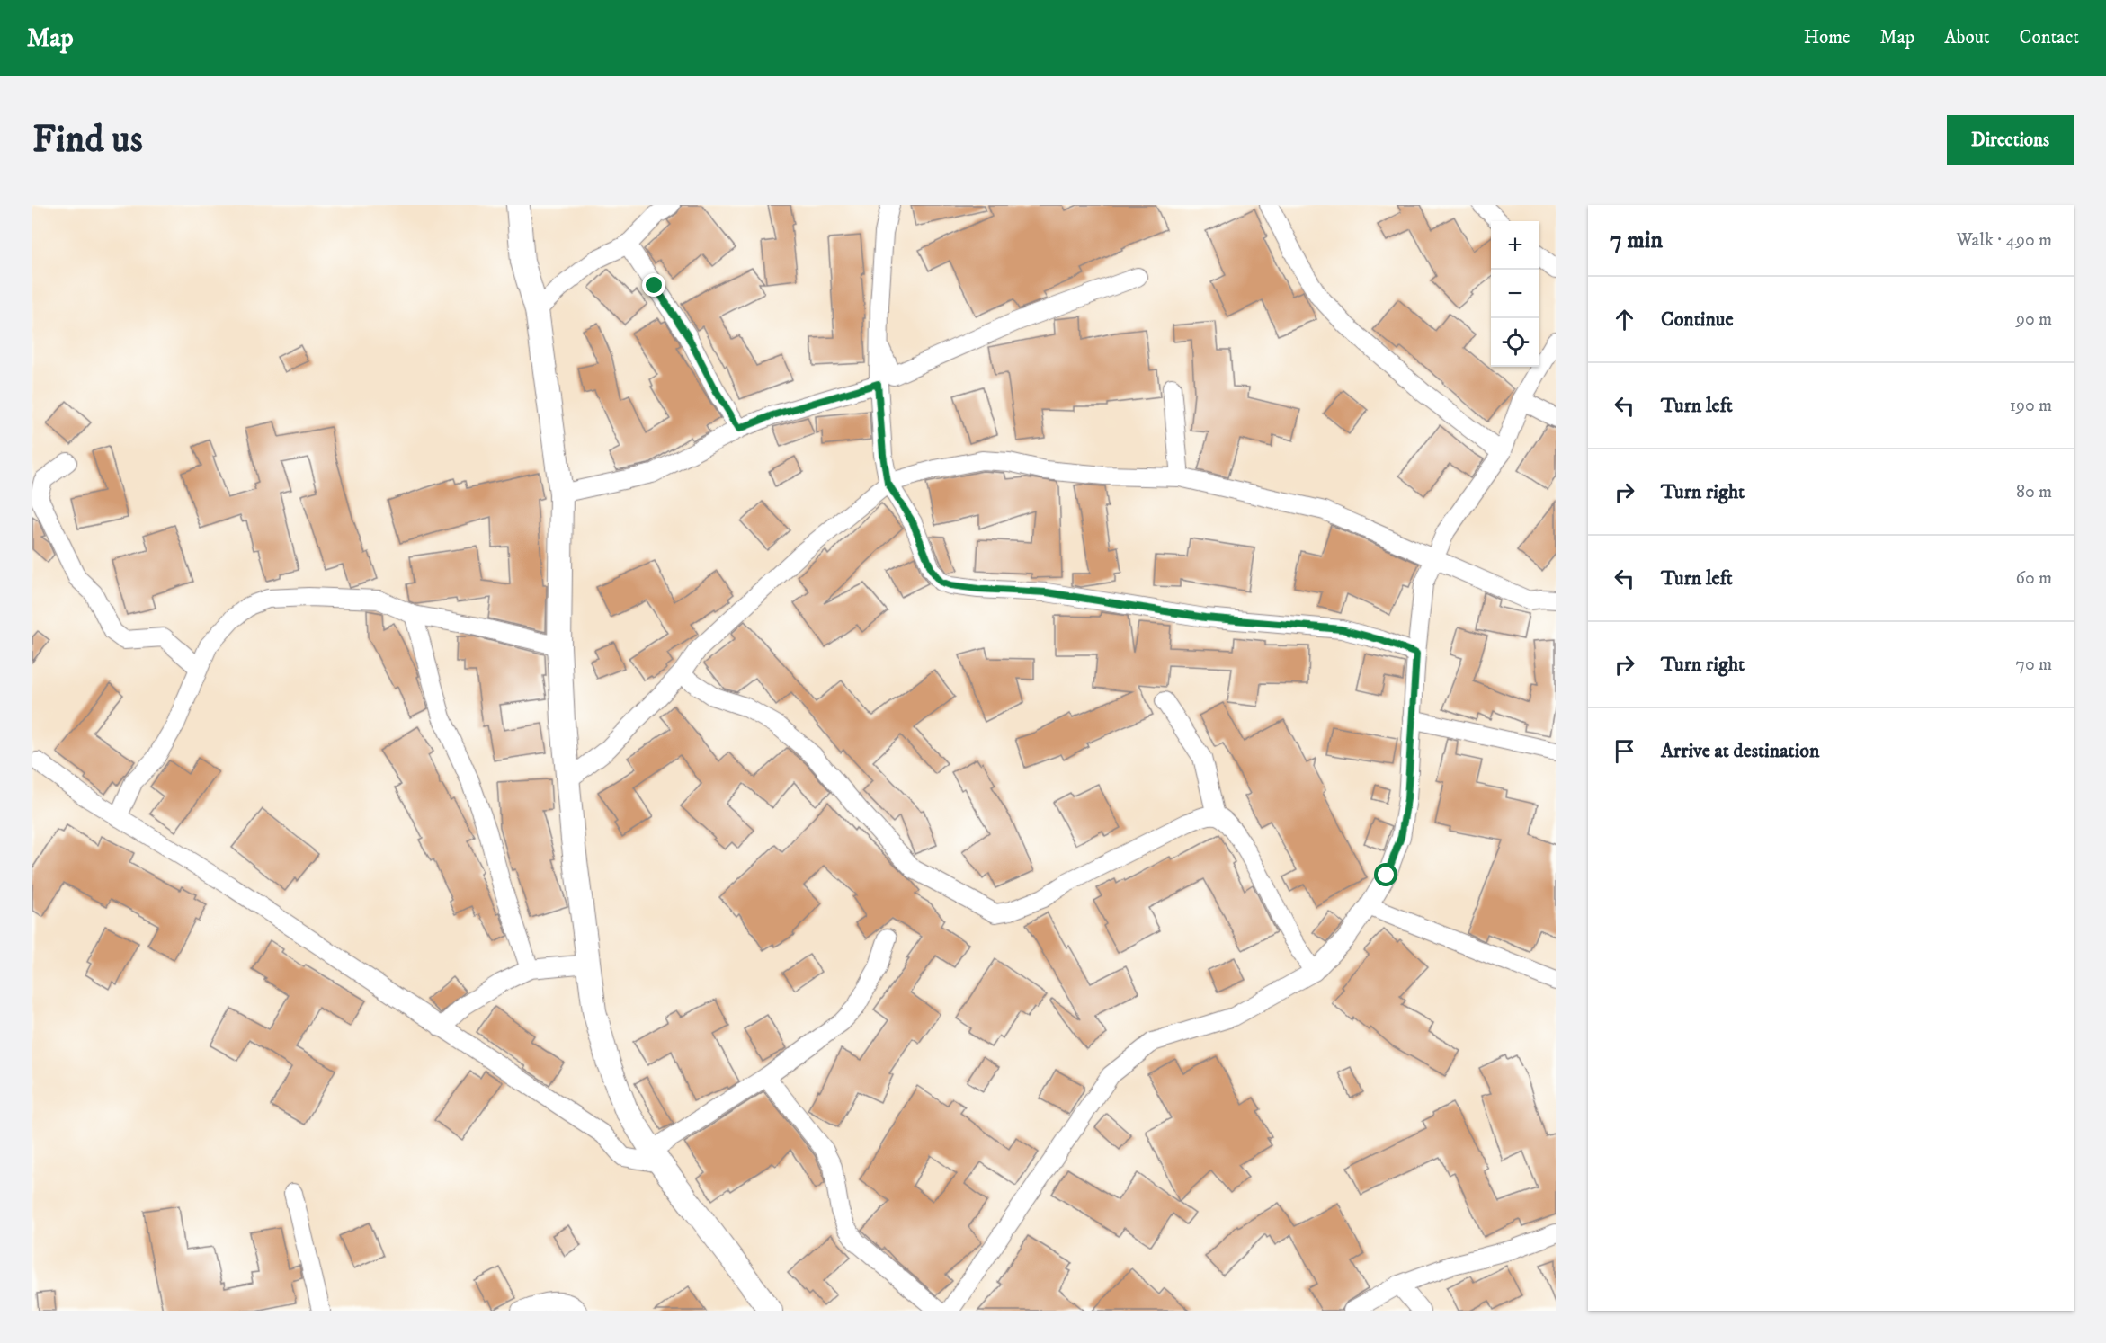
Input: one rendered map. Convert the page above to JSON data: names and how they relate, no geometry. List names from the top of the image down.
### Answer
{
  "page": {
    "header": "Map",
    "nav": [
      "Home",
      "Map",
      "About",
      "Contact"
    ],
    "buttons": "Directions",
    "title": "Find us",
    "heading": ["7 min", "Walk · 490 m"],
    "map_buttons": ["+", "−"],
    "list": [
      ["Continue", "90 m"],
      ["Turn left", "190 m"],
      ["Turn right", "80 m"],
      ["Turn left", "60 m"],
      ["Turn right", "70 m"],
      "Arrive at destination"
    ]
  }
}
